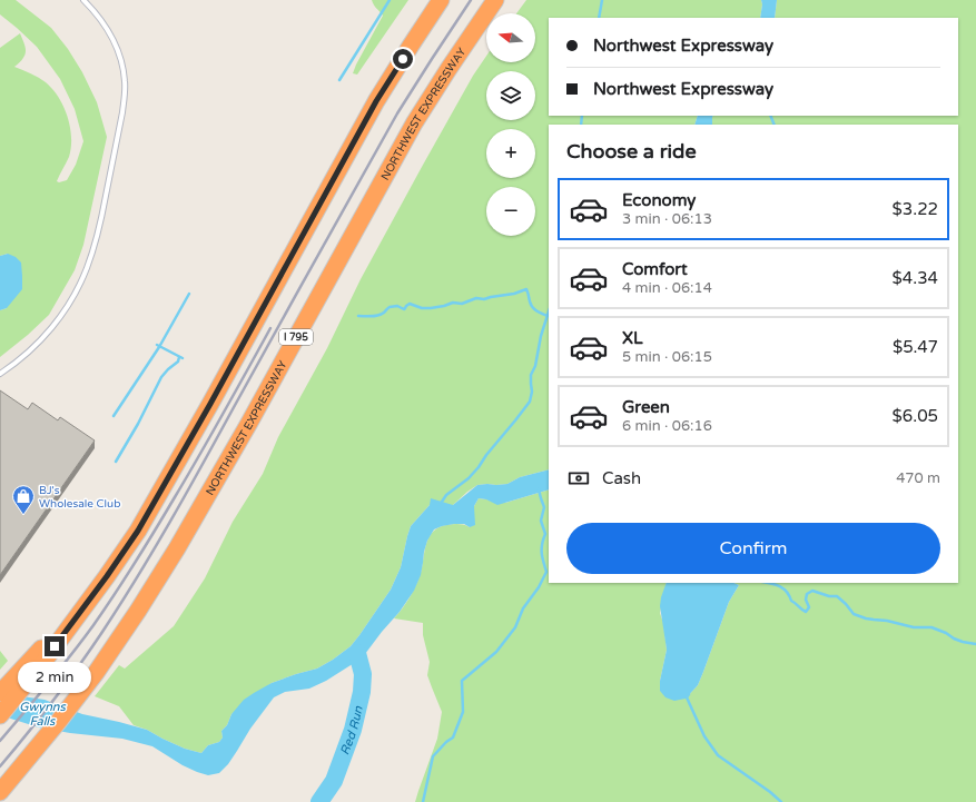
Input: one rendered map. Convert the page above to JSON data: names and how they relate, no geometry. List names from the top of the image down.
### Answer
{
  "streets": {
    "highway": ["NORTHWEST EXPRESSWAY", "I 795"]
  },
  "water": ["Gwynns Falls", "Red Run"],
  "places": {
    "shop": ["BJ's Wholesale Club"]
  },
  "north": "left",
  "page": {
    "map_buttons": ["+", "−"],
    "banner": ["Northwest Expressway", "Northwest Expressway"],
    "heading": "Choose a ride",
    "list": [
      {
        "name": "Economy",
        "note": "3 min · 06:13",
        "value": "$3.22"
      },
      {
        "name": "Comfort",
        "note": "4 min · 06:14",
        "value": "$4.34"
      },
      {
        "name": "XL",
        "note": "5 min · 06:15",
        "value": "$5.47"
      },
      {
        "name": "Green",
        "note": "6 min · 06:16",
        "value": "$6.05"
      }
    ],
    "pay": ["Cash", "470 m"],
    "buttons": "Confirm",
    "bubble": "2 min"
  }
}
